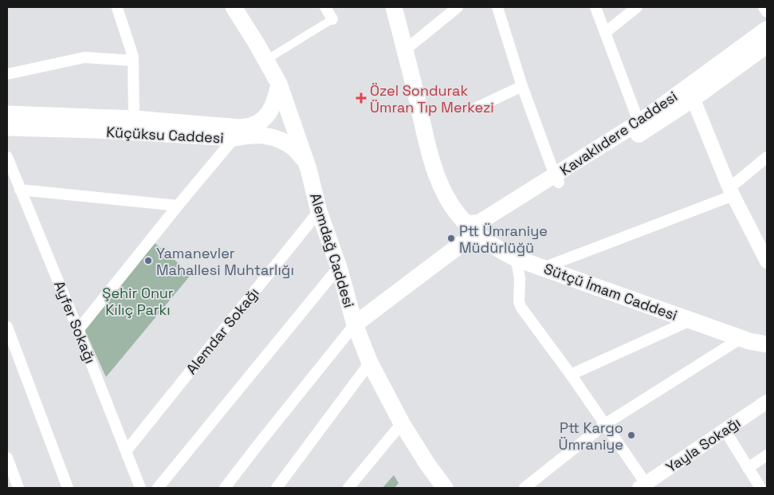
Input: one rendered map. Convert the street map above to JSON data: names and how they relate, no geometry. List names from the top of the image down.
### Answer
{
  "streets": {
    "main road": [
      "Kavaklıdere Caddesi",
      "Küçüksu Caddesi",
      "Alemdağ Caddesi",
      "Sütçü İmam Caddesi"
    ],
    "street": ["Ayfer Sokağı", "Alemdar Sokağı", "Yayla Sokağı"]
  },
  "crossings": [
    ["Kavaklıdere Caddesi", "Sütçü İmam Caddesi"],
    ["Küçüksu Caddesi", "Alemdağ Caddesi"],
    ["Alemdağ Caddesi", "Alemdar Sokağı"],
    ["Ayfer Sokağı", "Alemdar Sokağı"]
  ],
  "parks": ["Şehir Onur Kılıç Parkı"],
  "places": {
    "health": ["Özel Sondurak Ümran Tıp Merkezi"],
    "other": ["Ptt Ümraniye Müdürlüğü", "Yamanevler Mahallesi Muhtarlığı", "Ptt Kargo Ümraniye"]
  }
}
